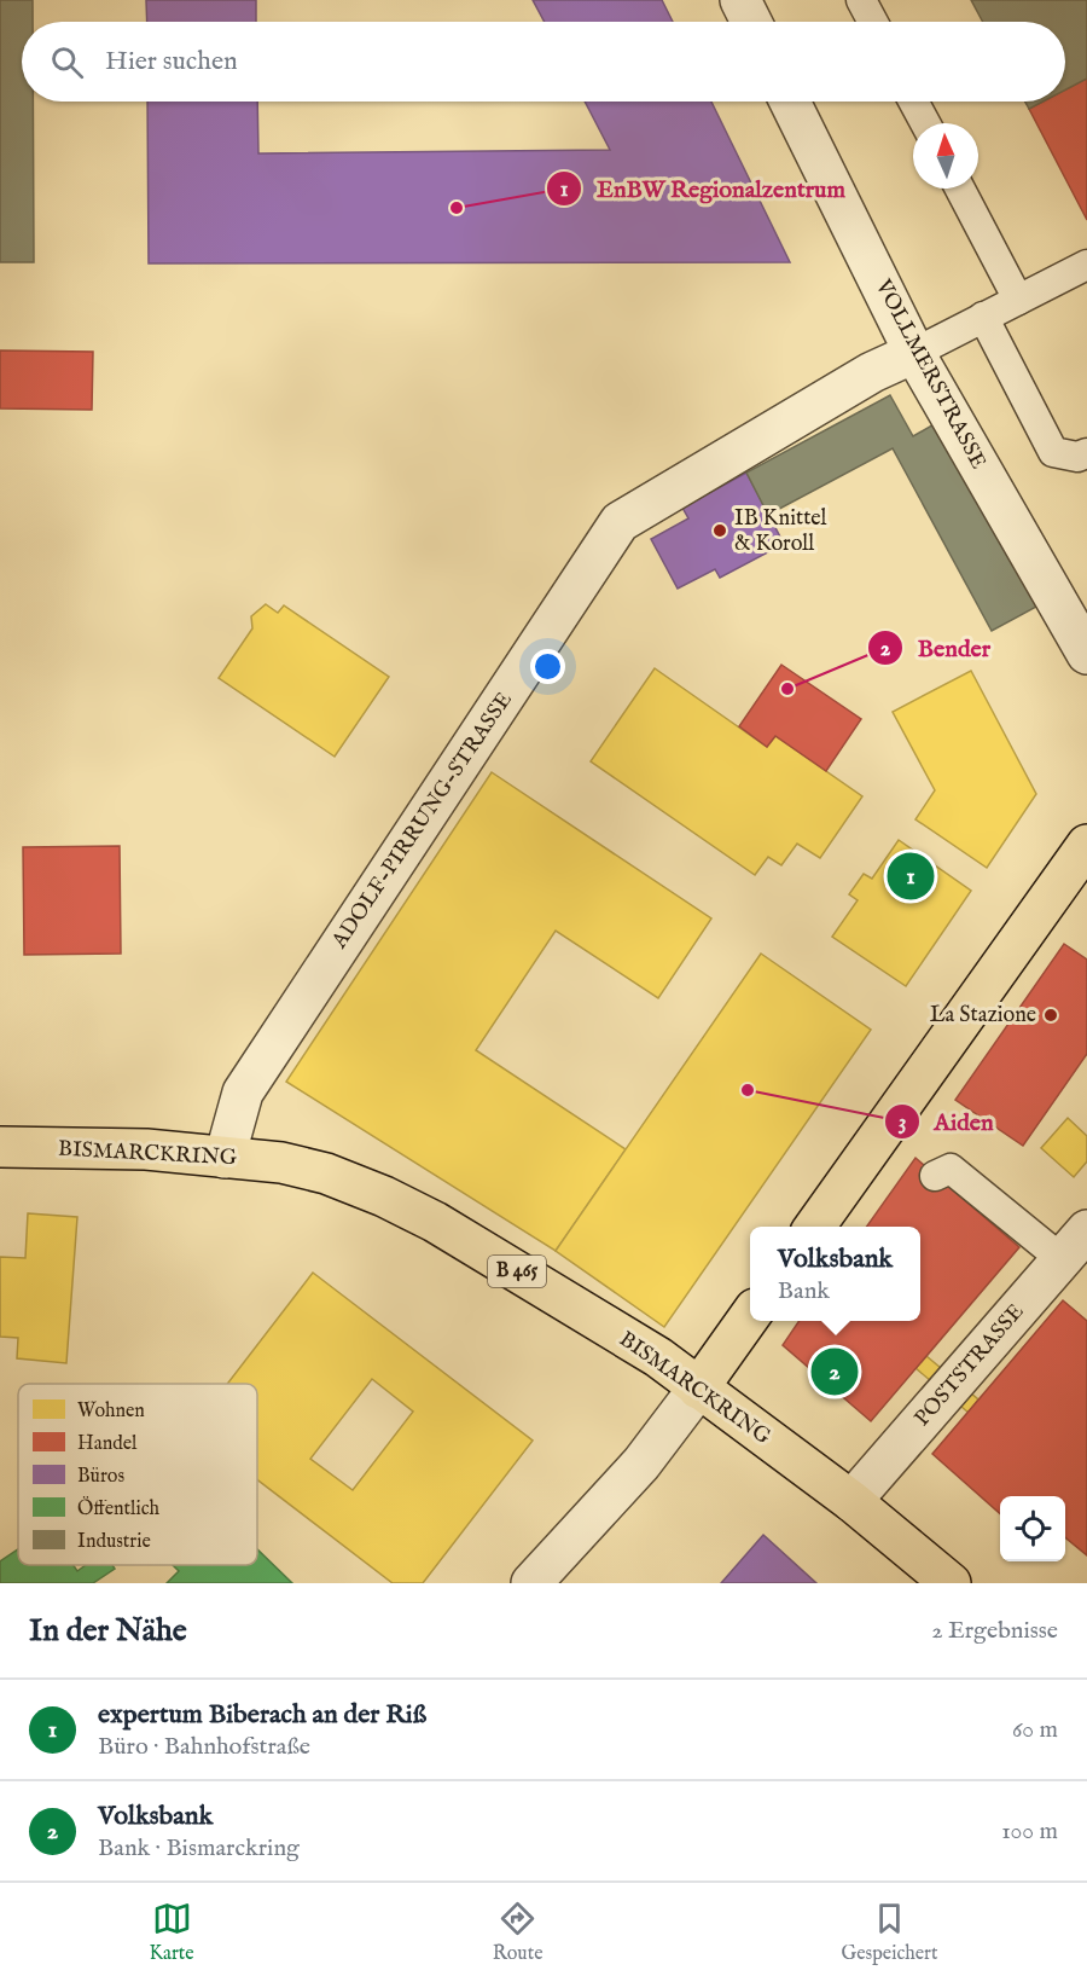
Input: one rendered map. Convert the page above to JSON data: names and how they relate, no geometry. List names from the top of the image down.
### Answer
{
  "streets": {
    "main road": ["BISMARCKRING", "B 465"],
    "street": ["VOLLMERSTRASSE", "ADOLF-PIRRUNG-STRASSE", "POSTSTRASSE"]
  },
  "crossings": [
    ["VOLLMERSTRASSE", "ADOLF-PIRRUNG-STRASSE"],
    ["ADOLF-PIRRUNG-STRASSE", "BISMARCKRING"],
    ["BISMARCKRING", "POSTSTRASSE"]
  ],
  "places": [
    "EnBW Regionalzentrum",
    "IB Knittel & Koroll",
    "Bender",
    "La Stazione",
    "Aiden"
  ],
  "legend": [
    "Wohnen",
    "Handel",
    "Büros",
    "Öffentlich",
    "Industrie"
  ],
  "north": "top",
  "page": {
    "search": "Hier suchen",
    "pins": ["1", "2"],
    "popup": ["Volksbank", "Bank"],
    "heading": ["In der Nähe", "2 Ergebnisse"],
    "list": [
      {
        "mark": "1",
        "name": "expertum Biberach an der Riß",
        "note": "Büro · Bahnhofstraße",
        "value": "60 m"
      },
      {
        "mark": "2",
        "name": "Volksbank",
        "note": "Bank · Bismarckring",
        "value": "100 m"
      }
    ],
    "nav": ["Karte", "Route", "Gespeichert"]
  }
}
